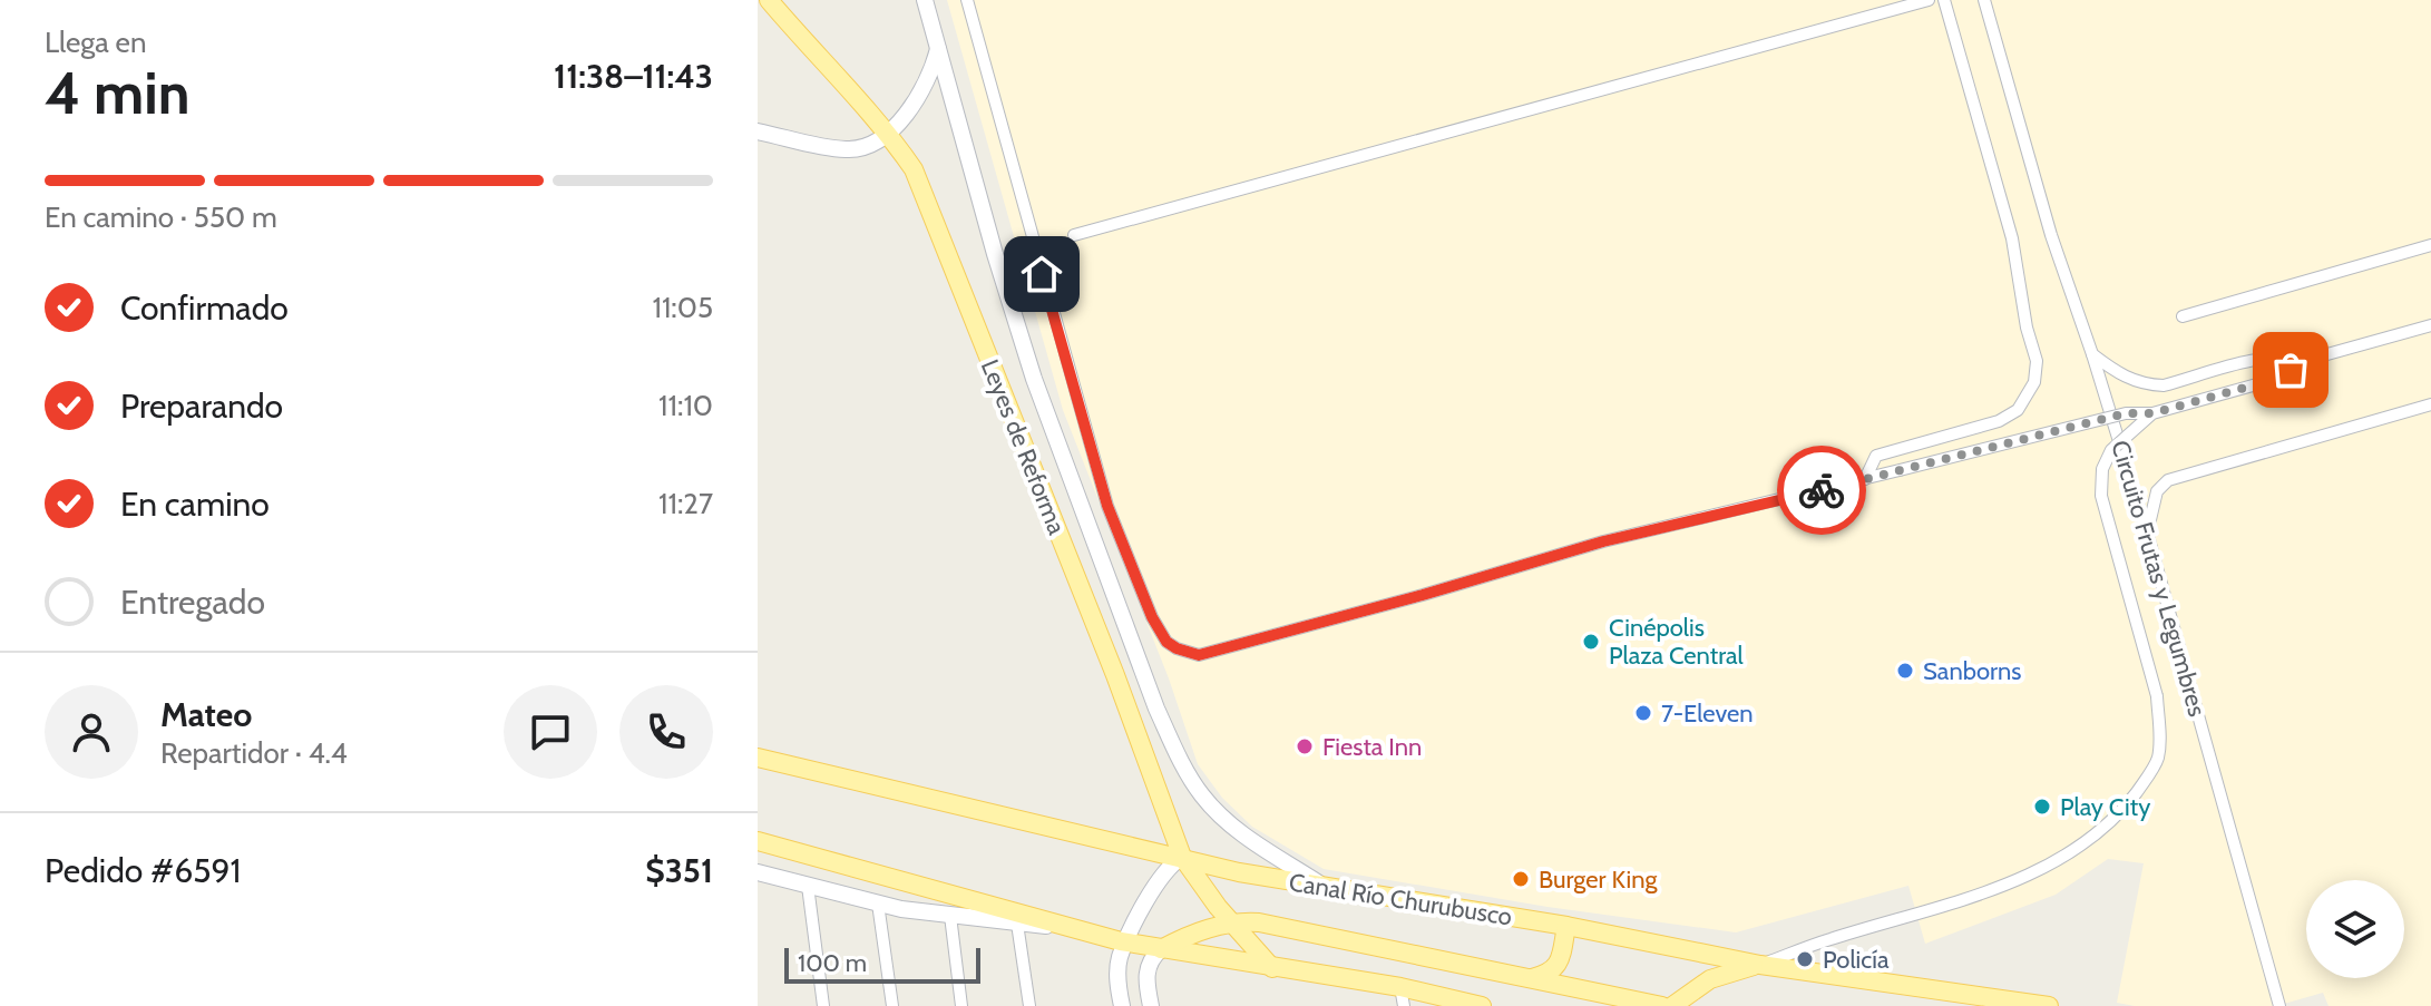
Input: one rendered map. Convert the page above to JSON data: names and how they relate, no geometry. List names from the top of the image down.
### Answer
{
  "streets": {
    "main road": ["Leyes de Reforma", "Canal Río Churubusco"],
    "street": ["Circuito Frutas y Legumbres"]
  },
  "crossings": [
    ["Leyes de Reforma", "Canal Río Churubusco"]
  ],
  "places": [
    "Cinépolis Plaza Central",
    "Sanborns",
    "7-Eleven",
    "Fiesta Inn",
    "Play City",
    "Burger King",
    "Policía"
  ],
  "scale_bar": "100 m",
  "page": {
    "heading": ["4 min", "Llega en", "11:38–11:43"],
    "panel": [
      "Mateo",
      "Repartidor · 4.4",
      "Pedido #6591",
      "$351"
    ],
    "bar": "En camino · 550 m",
    "list": [
      ["Confirmado", "11:05"],
      ["Preparando", "11:10"],
      ["En camino", "11:27"],
      "Entregado"
    ],
    "scale": "100 m"
  }
}
